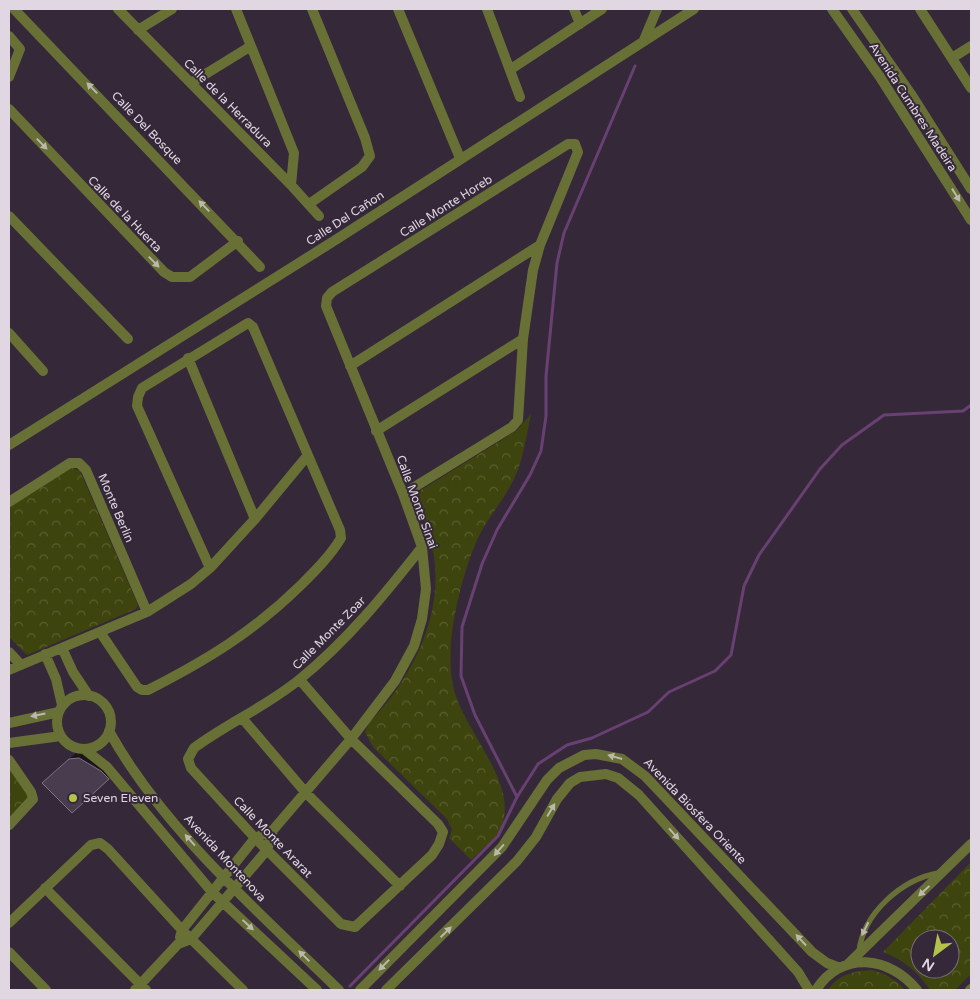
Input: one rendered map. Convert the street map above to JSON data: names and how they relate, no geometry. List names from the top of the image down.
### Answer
{
  "streets": {
    "street": [
      "Calle de la Herradura",
      "Avenida Cumbres Madeira",
      "Calle Del Bosque",
      "Calle Monte Horeb",
      "Calle de la Huerta",
      "Calle Del Cañon",
      "Calle Monte Sinai",
      "Monte Berlín",
      "Calle Monte Zoar",
      "Avenida Biosfera Oriente",
      "Calle Monte Ararat",
      "Avenida Montenova"
    ]
  },
  "crossings": [
    ["Calle Del Bosque", "Calle de la Huerta"],
    ["Calle Monte Horeb", "Calle Monte Sinai"],
    ["Calle Monte Sinai", "Calle Monte Zoar"],
    ["Calle Monte Zoar", "Calle Monte Ararat"]
  ],
  "one_way": ["Calle Del Bosque"],
  "places": ["Seven Eleven"],
  "north": "bottom left"
}
